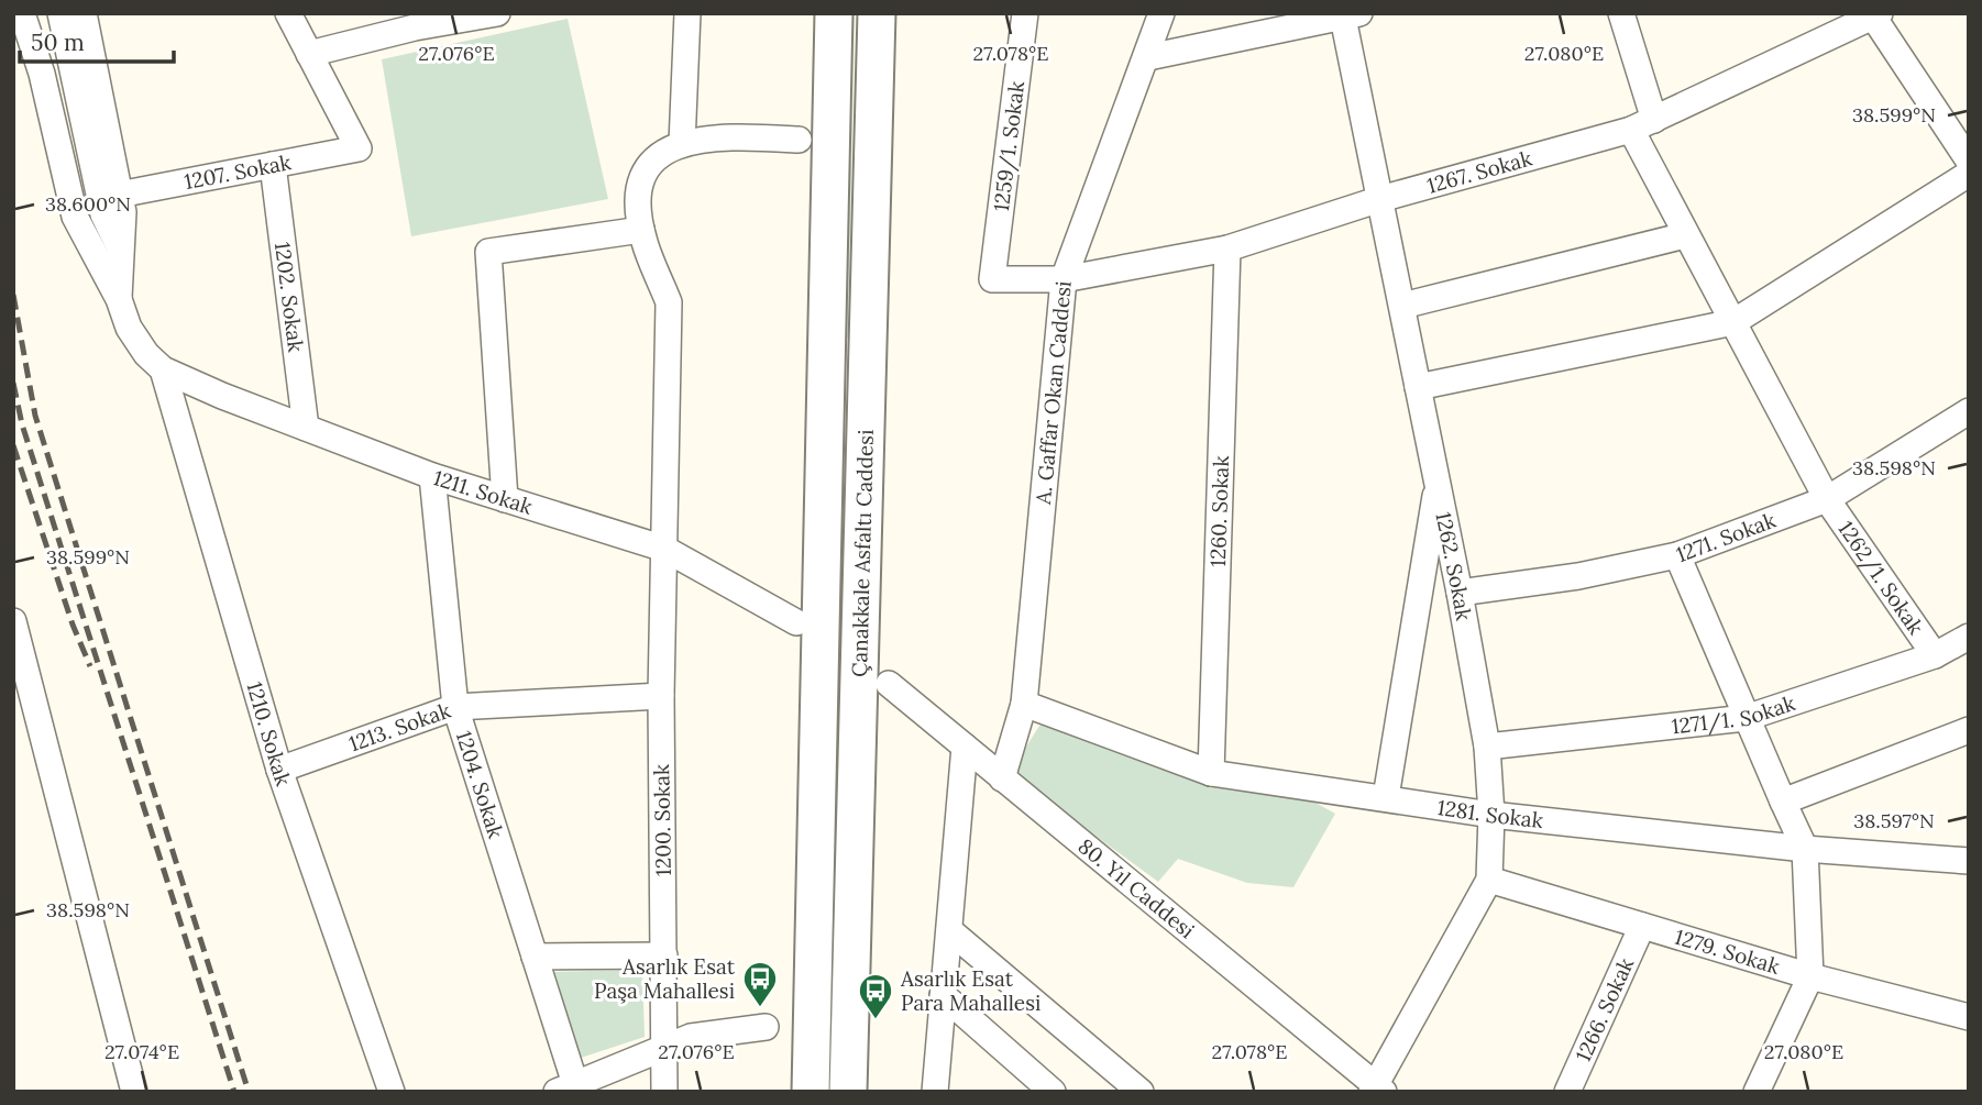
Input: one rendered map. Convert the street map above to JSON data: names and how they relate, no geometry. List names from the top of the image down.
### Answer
{
  "streets": {
    "highway": ["Çanakkale Asfaltı Caddesi"],
    "street": [
      "1259/1. Sokak",
      "1207. Sokak",
      "1267. Sokak",
      "1202. Sokak",
      "A. Gaffar Okan Caddesi",
      "1211. Sokak",
      "1260. Sokak",
      "1271. Sokak",
      "1262. Sokak",
      "1262/1. Sokak",
      "1271/1. Sokak",
      "1213. Sokak",
      "1210. Sokak",
      "1204. Sokak",
      "1281. Sokak",
      "1200. Sokak",
      "80. Yıl Caddesi",
      "1279. Sokak",
      "1266. Sokak"
    ]
  },
  "crossings": [
    ["1259/1. Sokak", "1267. Sokak"],
    ["1207. Sokak", "1202. Sokak"],
    ["1267. Sokak", "A. Gaffar Okan Caddesi"],
    ["1267. Sokak", "1260. Sokak"],
    ["1267. Sokak", "1262. Sokak"],
    ["1267. Sokak", "1262/1. Sokak"],
    ["1202. Sokak", "1211. Sokak"],
    ["A. Gaffar Okan Caddesi", "1281. Sokak"],
    ["A. Gaffar Okan Caddesi", "80. Yıl Caddesi"],
    ["1211. Sokak", "1210. Sokak"],
    ["1211. Sokak", "1204. Sokak"],
    ["1211. Sokak", "1200. Sokak"],
    ["1260. Sokak", "1281. Sokak"],
    ["1271. Sokak", "1262. Sokak"],
    ["1271. Sokak", "1262/1. Sokak"],
    ["1262. Sokak", "1271/1. Sokak"],
    ["1262. Sokak", "1281. Sokak"],
    ["1262. Sokak", "80. Yıl Caddesi"],
    ["1262. Sokak", "1279. Sokak"],
    ["1262/1. Sokak", "1271/1. Sokak"],
    ["1213. Sokak", "1210. Sokak"],
    ["1213. Sokak", "1204. Sokak"],
    ["1213. Sokak", "1200. Sokak"],
    ["1279. Sokak", "1266. Sokak"]
  ],
  "places": {
    "bus stop": ["Asarlık Esat Paşa Mahallesi", "Asarlık Esat Para Mahallesi"]
  },
  "scale_bar": "50 m",
  "coordinates": [
    "27.076°E",
    "27.078°E",
    "27.080°E",
    "38.599°N",
    "38.600°N",
    "38.598°N",
    "38.597°N",
    "27.074°E"
  ]
}
